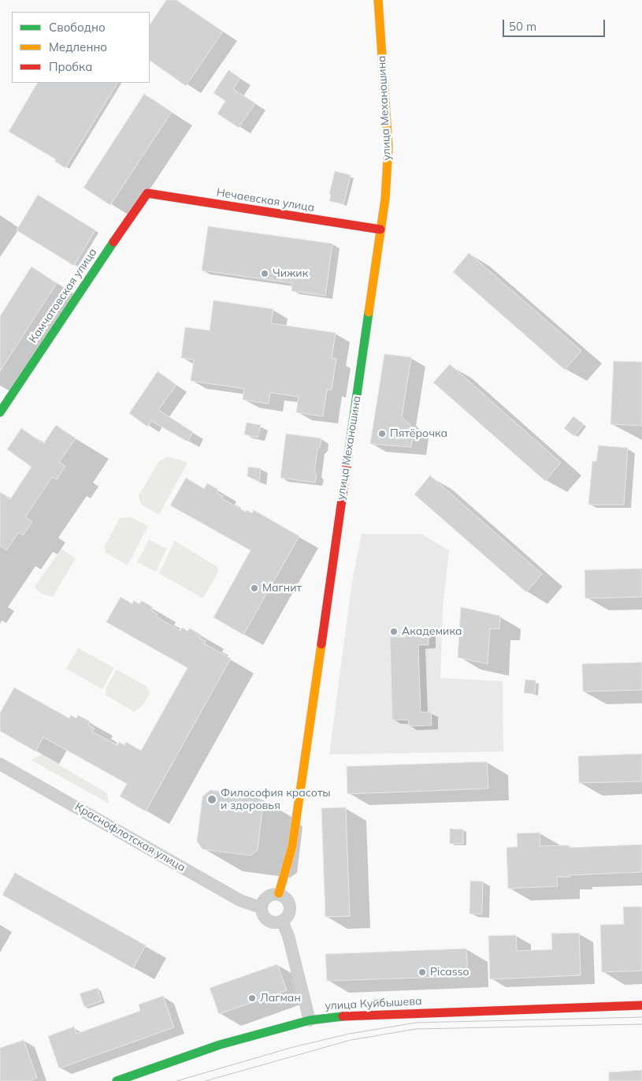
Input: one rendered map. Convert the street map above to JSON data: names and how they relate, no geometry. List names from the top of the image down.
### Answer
{
  "streets": {
    "street": [
      "улица Механошина",
      "Нечаевская улица",
      "Камчатовская улица",
      "Краснофлотская улица",
      "улица Куйбышева"
    ]
  },
  "crossings": [
    ["улица Механошина", "Нечаевская улица"],
    ["улица Механошина", "Краснофлотская улица"],
    ["Нечаевская улица", "Камчатовская улица"]
  ],
  "places": [
    "Чижик",
    "Пятёрочка",
    "Магнит",
    "Академика",
    "Философия красоты и здоровья",
    "Picasso",
    "Лагман"
  ],
  "legend": ["Свободно", "Медленно", "Пробка"],
  "scale_bar": "50 m"
}
